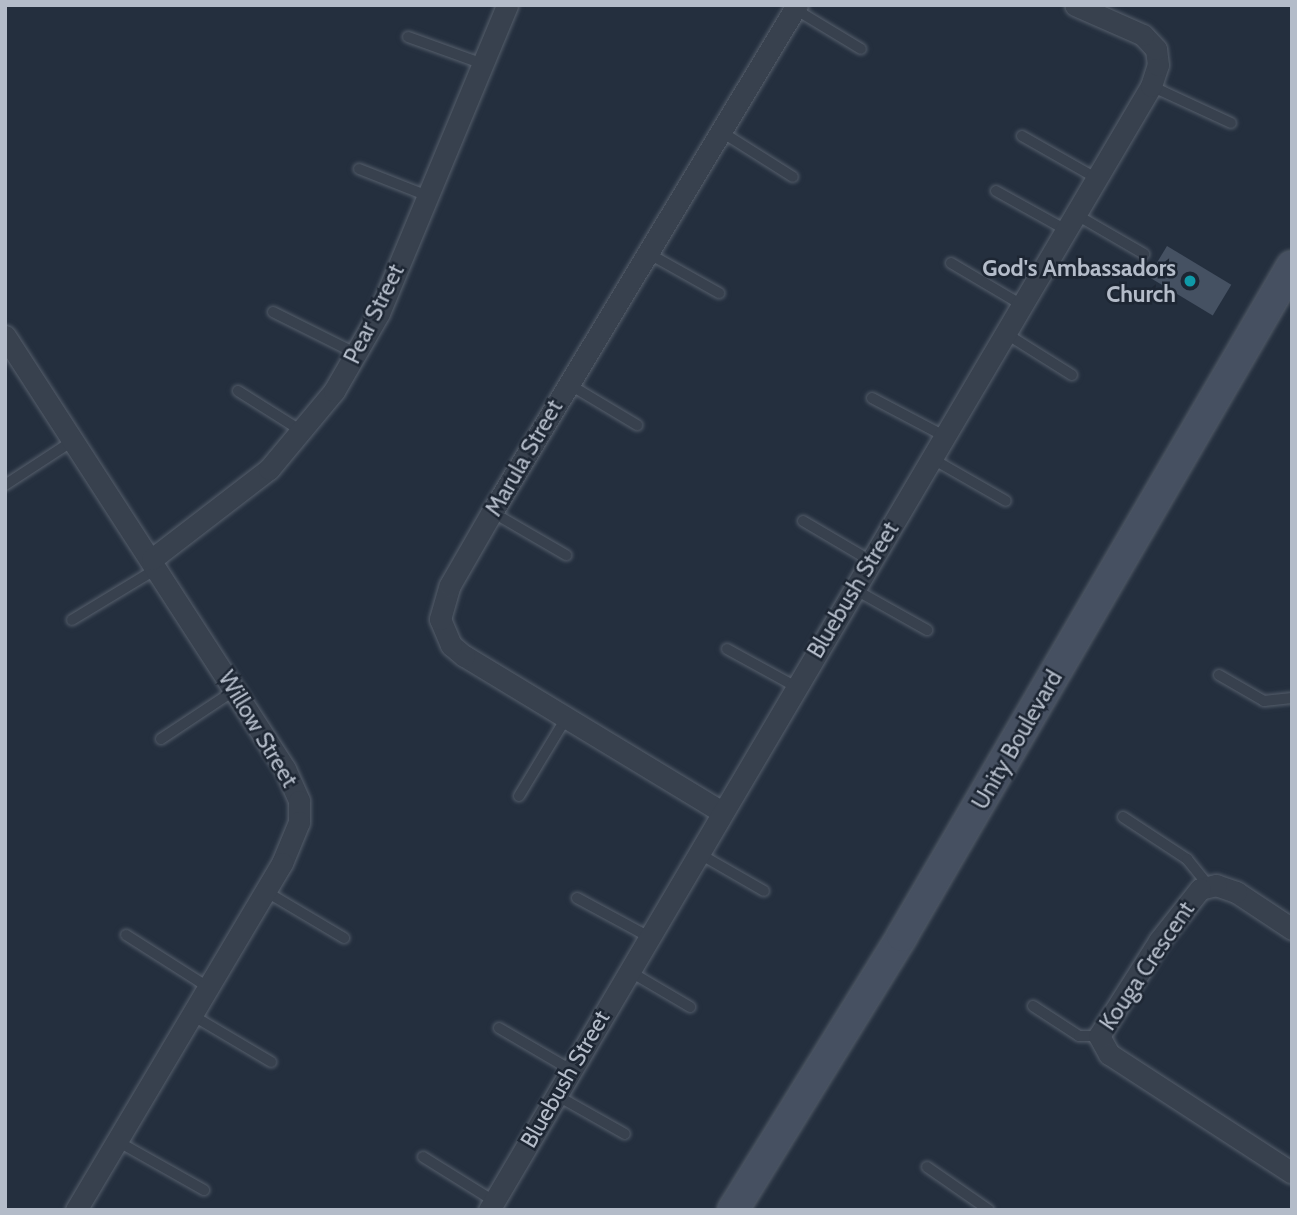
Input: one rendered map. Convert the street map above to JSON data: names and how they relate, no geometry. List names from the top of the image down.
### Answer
{
  "streets": {
    "street": [
      "Pear Street",
      "Marula Street",
      "Bluebush Street",
      "Willow Street",
      "Unity Boulevard",
      "Kouga Crescent"
    ]
  },
  "crossings": [
    ["Pear Street", "Willow Street"],
    ["Marula Street", "Bluebush Street"]
  ],
  "places": ["God's Ambassadors Church"]
}
